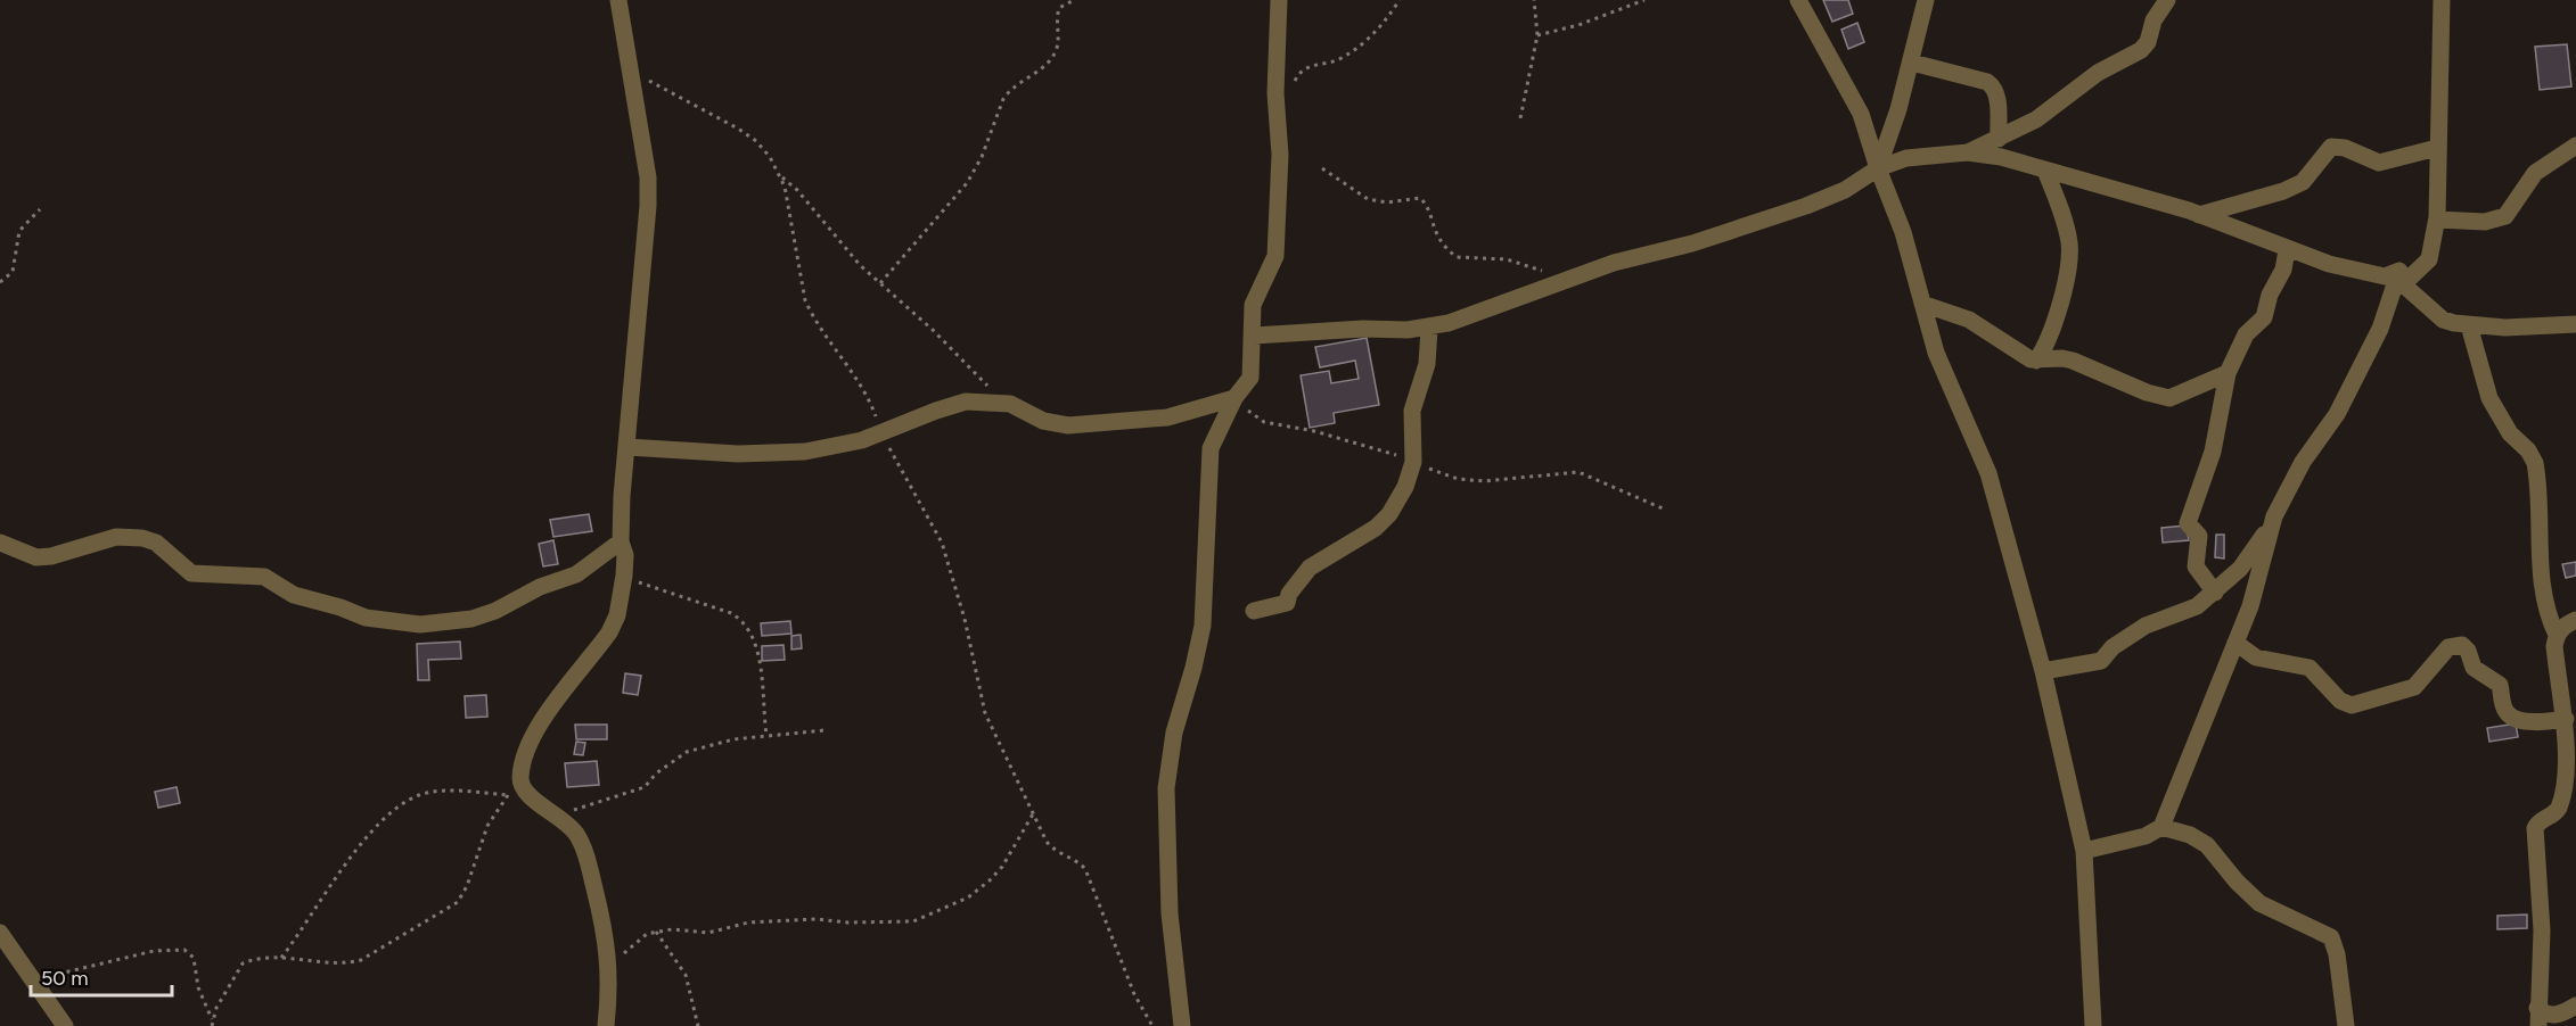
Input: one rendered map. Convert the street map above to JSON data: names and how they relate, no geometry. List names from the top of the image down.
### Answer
{
  "scale_bar": "50 m"
}
